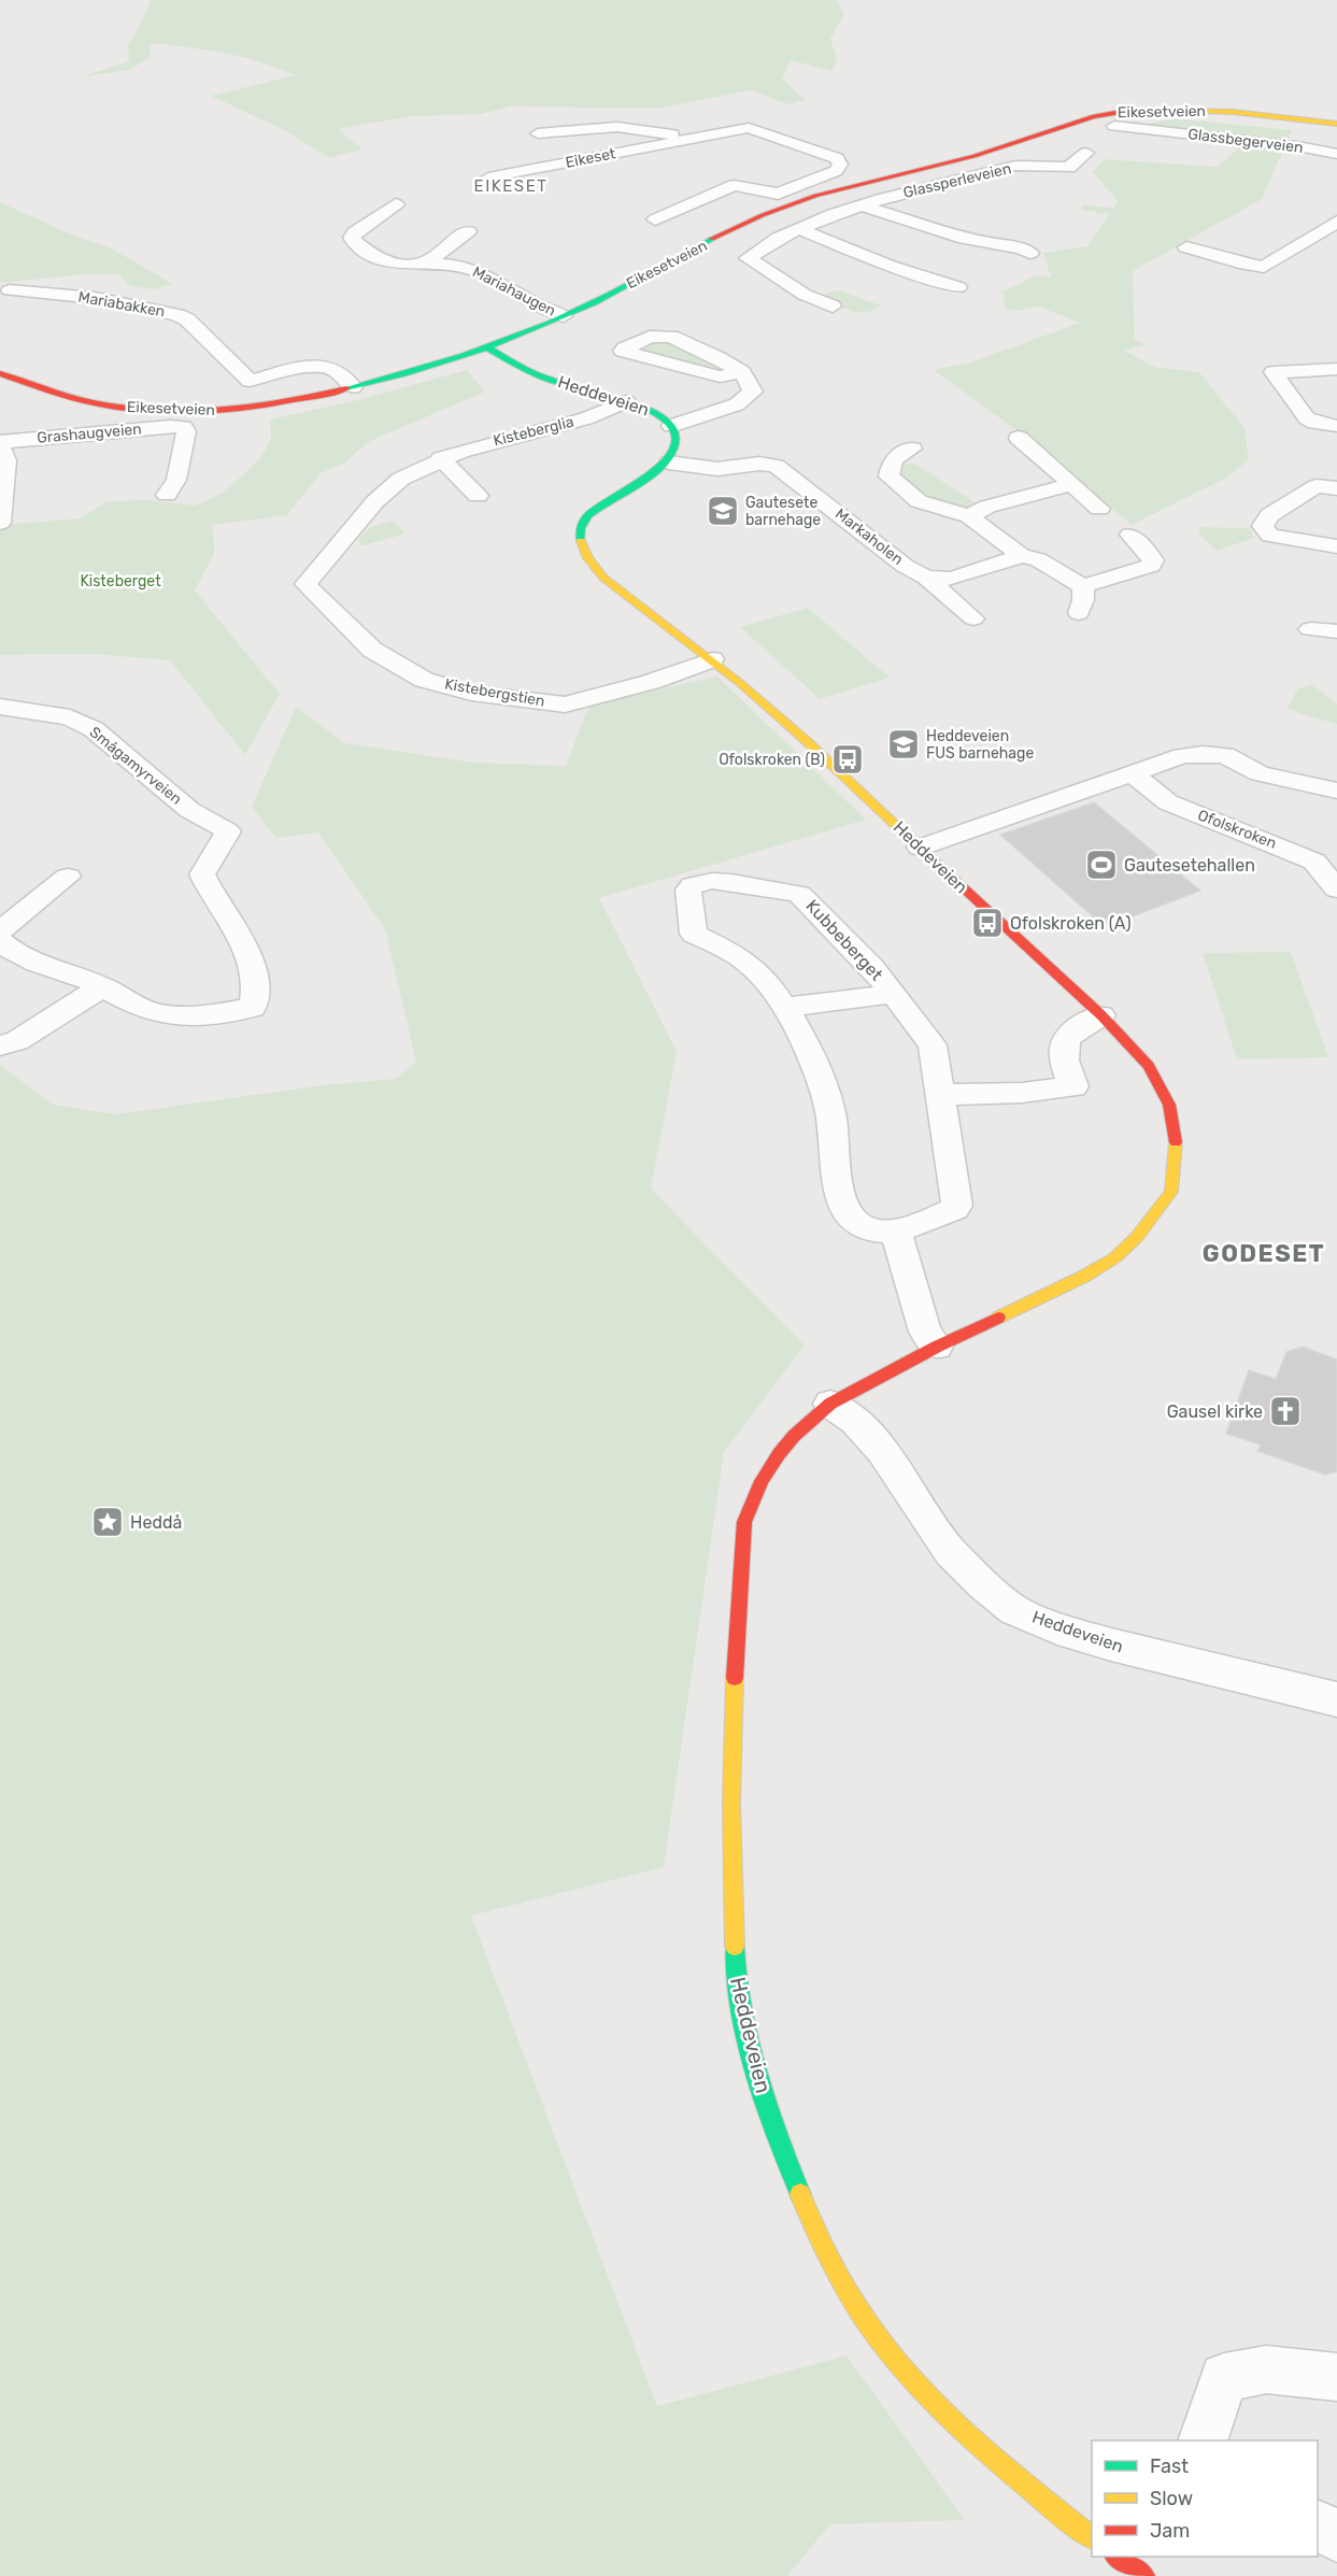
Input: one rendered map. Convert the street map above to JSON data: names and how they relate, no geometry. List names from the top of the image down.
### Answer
{
  "streets": {
    "street": [
      "Eikesetveien",
      "Glassbegerveien",
      "Eikeset",
      "Glassperleveien",
      "Mariahaugen",
      "Mariabakken",
      "Heddeveien",
      "Kisteberglia",
      "Grashaugveien",
      "Markaholen",
      "Kistebergstien",
      "Smågamyrveien",
      "Ofolskroken",
      "Kubbeberget"
    ]
  },
  "crossings": [
    ["Eikesetveien", "Eikeset"],
    ["Eikesetveien", "Mariahaugen"],
    ["Eikesetveien", "Mariabakken"],
    ["Eikesetveien", "Heddeveien"],
    ["Heddeveien", "Kisteberglia"],
    ["Heddeveien", "Markaholen"],
    ["Heddeveien", "Kistebergstien"],
    ["Kisteberglia", "Kistebergstien"]
  ],
  "districts": ["EIKESET", "GODESET"],
  "parks": ["Kisteberget"],
  "places": {
    "school or university": ["Gautesete barnehage", "Heddeveien FUS barnehage"],
    "bus stop": ["Ofolskroken (B)", "Ofolskroken (A)"],
    "sports": ["Gautesetehallen"],
    "church": ["Gausel kirke"],
    "place": ["Heddå"]
  },
  "legend": ["Fast", "Slow", "Jam"]
}
